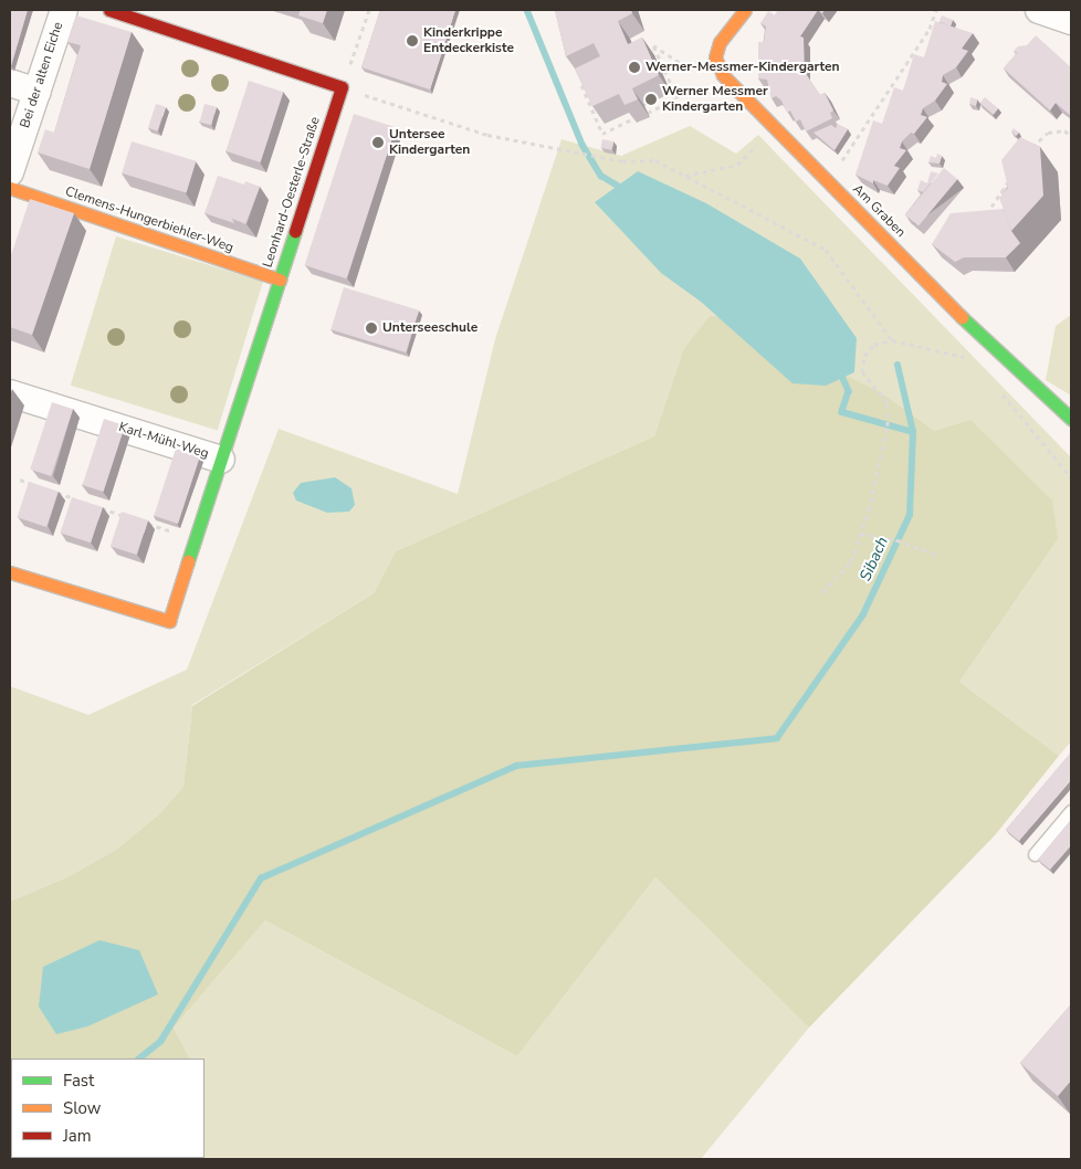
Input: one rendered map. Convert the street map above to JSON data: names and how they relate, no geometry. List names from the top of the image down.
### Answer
{
  "streets": {
    "street": [
      "Bei der alten Eiche",
      "Leonhard-Oesterle-Straße",
      "Am Graben",
      "Clemens-Hungerbiehler-Weg",
      "Karl-Mühl-Weg"
    ]
  },
  "crossings": [
    ["Leonhard-Oesterle-Straße", "Clemens-Hungerbiehler-Weg"],
    ["Leonhard-Oesterle-Straße", "Karl-Mühl-Weg"]
  ],
  "water": ["Sibach"],
  "places": [
    "Kinderkrippe Entdeckerkiste",
    "Werner-Messmer-Kindergarten",
    "Werner Messmer Kindergarten",
    "Untersee Kindergarten",
    "Unterseeschule"
  ],
  "legend": ["Fast", "Slow", "Jam"]
}
